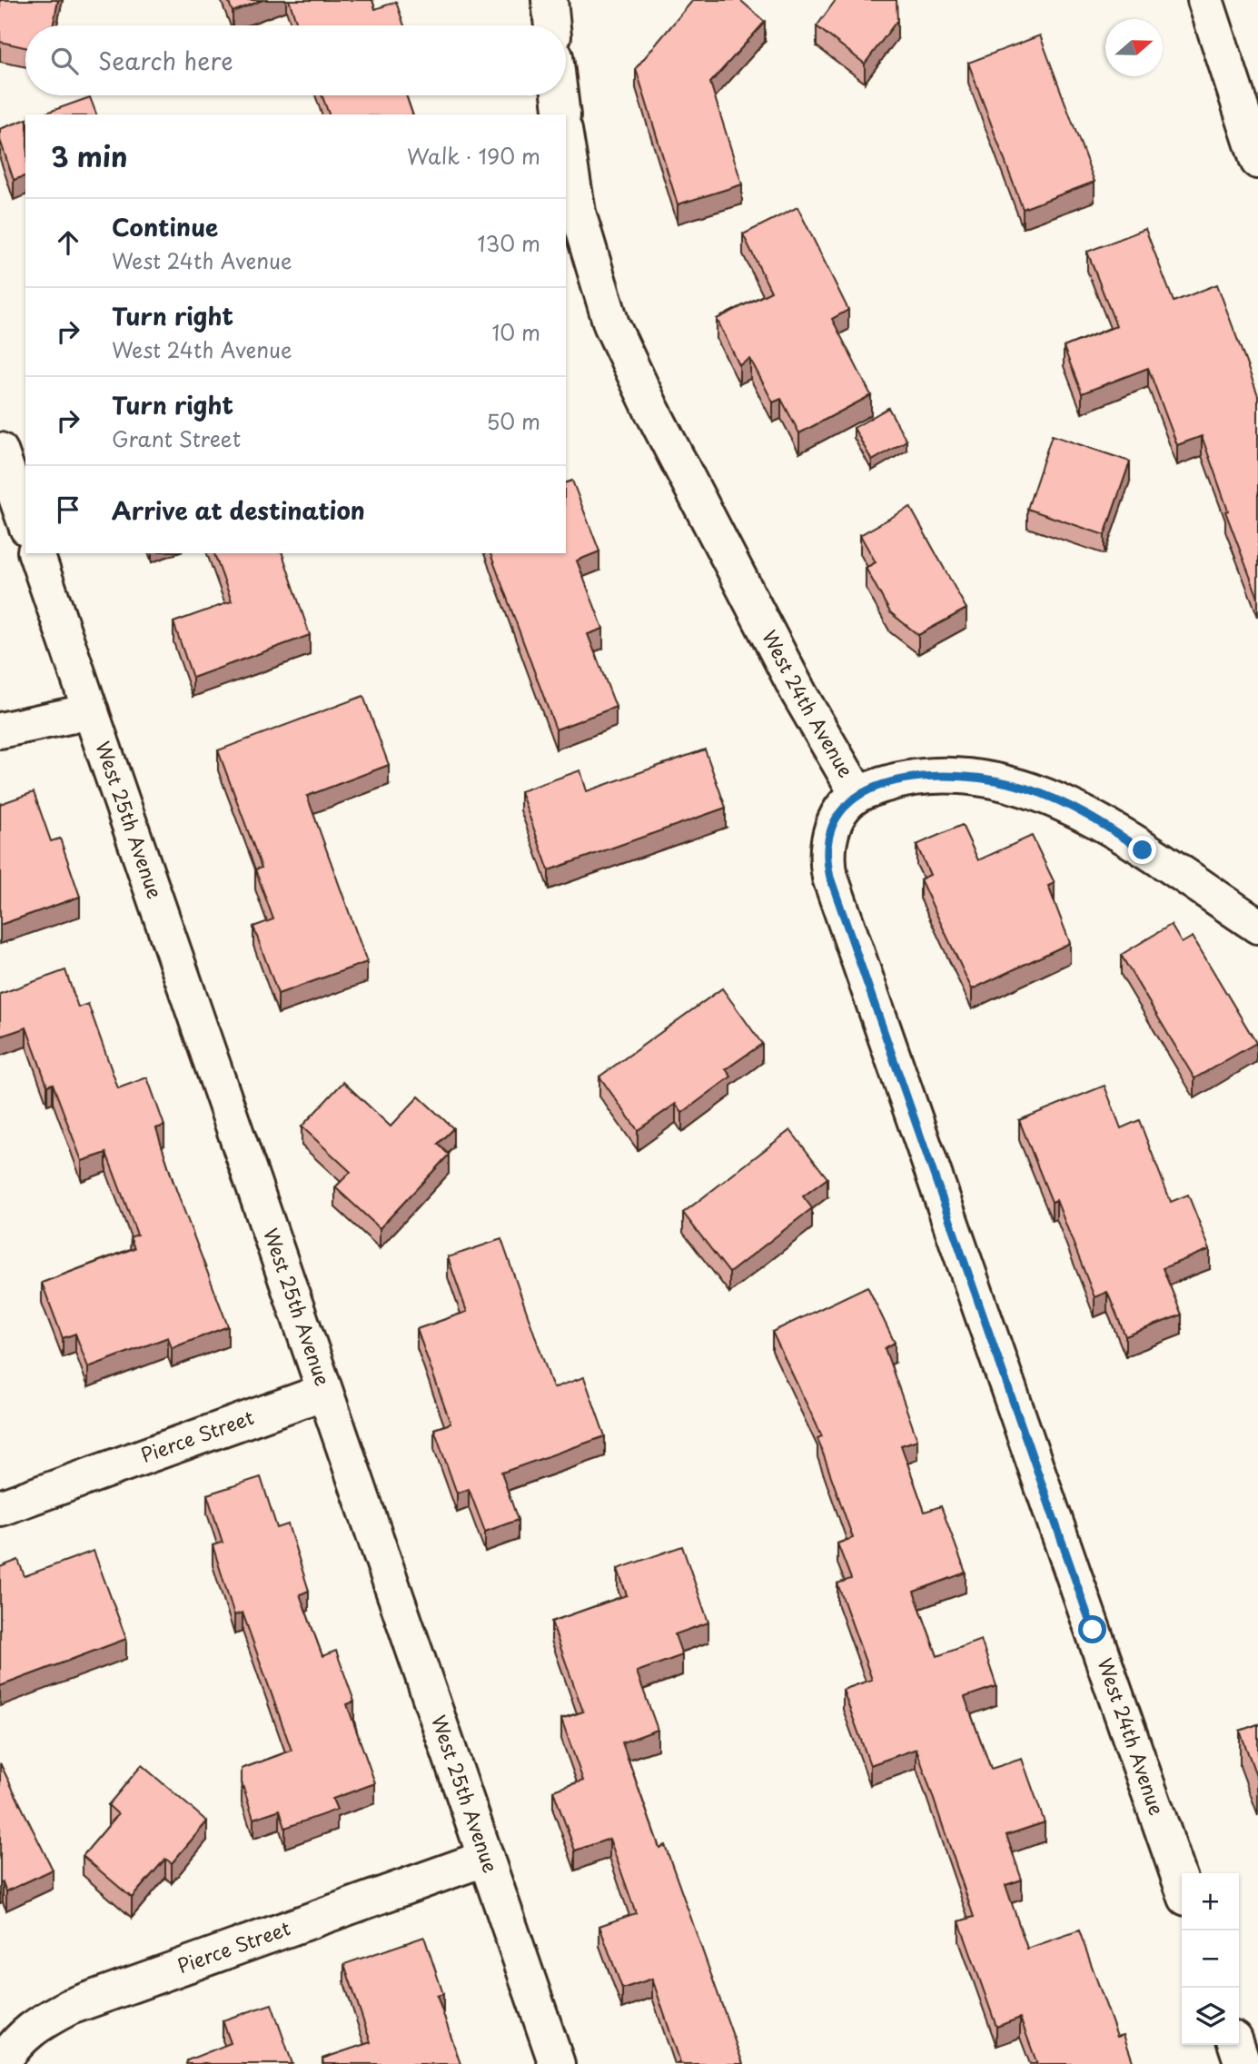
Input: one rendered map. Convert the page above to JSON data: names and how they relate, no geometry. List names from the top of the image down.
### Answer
{
  "streets": {
    "street": ["West 24th Avenue", "West 25th Avenue", "Pierce Street"]
  },
  "crossings": [
    ["West 25th Avenue", "Pierce Street"]
  ],
  "north": "right",
  "page": {
    "search": "Search here",
    "heading": ["3 min", "Walk · 190 m"],
    "list": [
      ["Continue", "West 24th Avenue", "130 m"],
      ["Turn right", "West 24th Avenue", "10 m"],
      ["Turn right", "Grant Street", "50 m"],
      "Arrive at destination"
    ],
    "map_buttons": ["+", "−"]
  }
}
